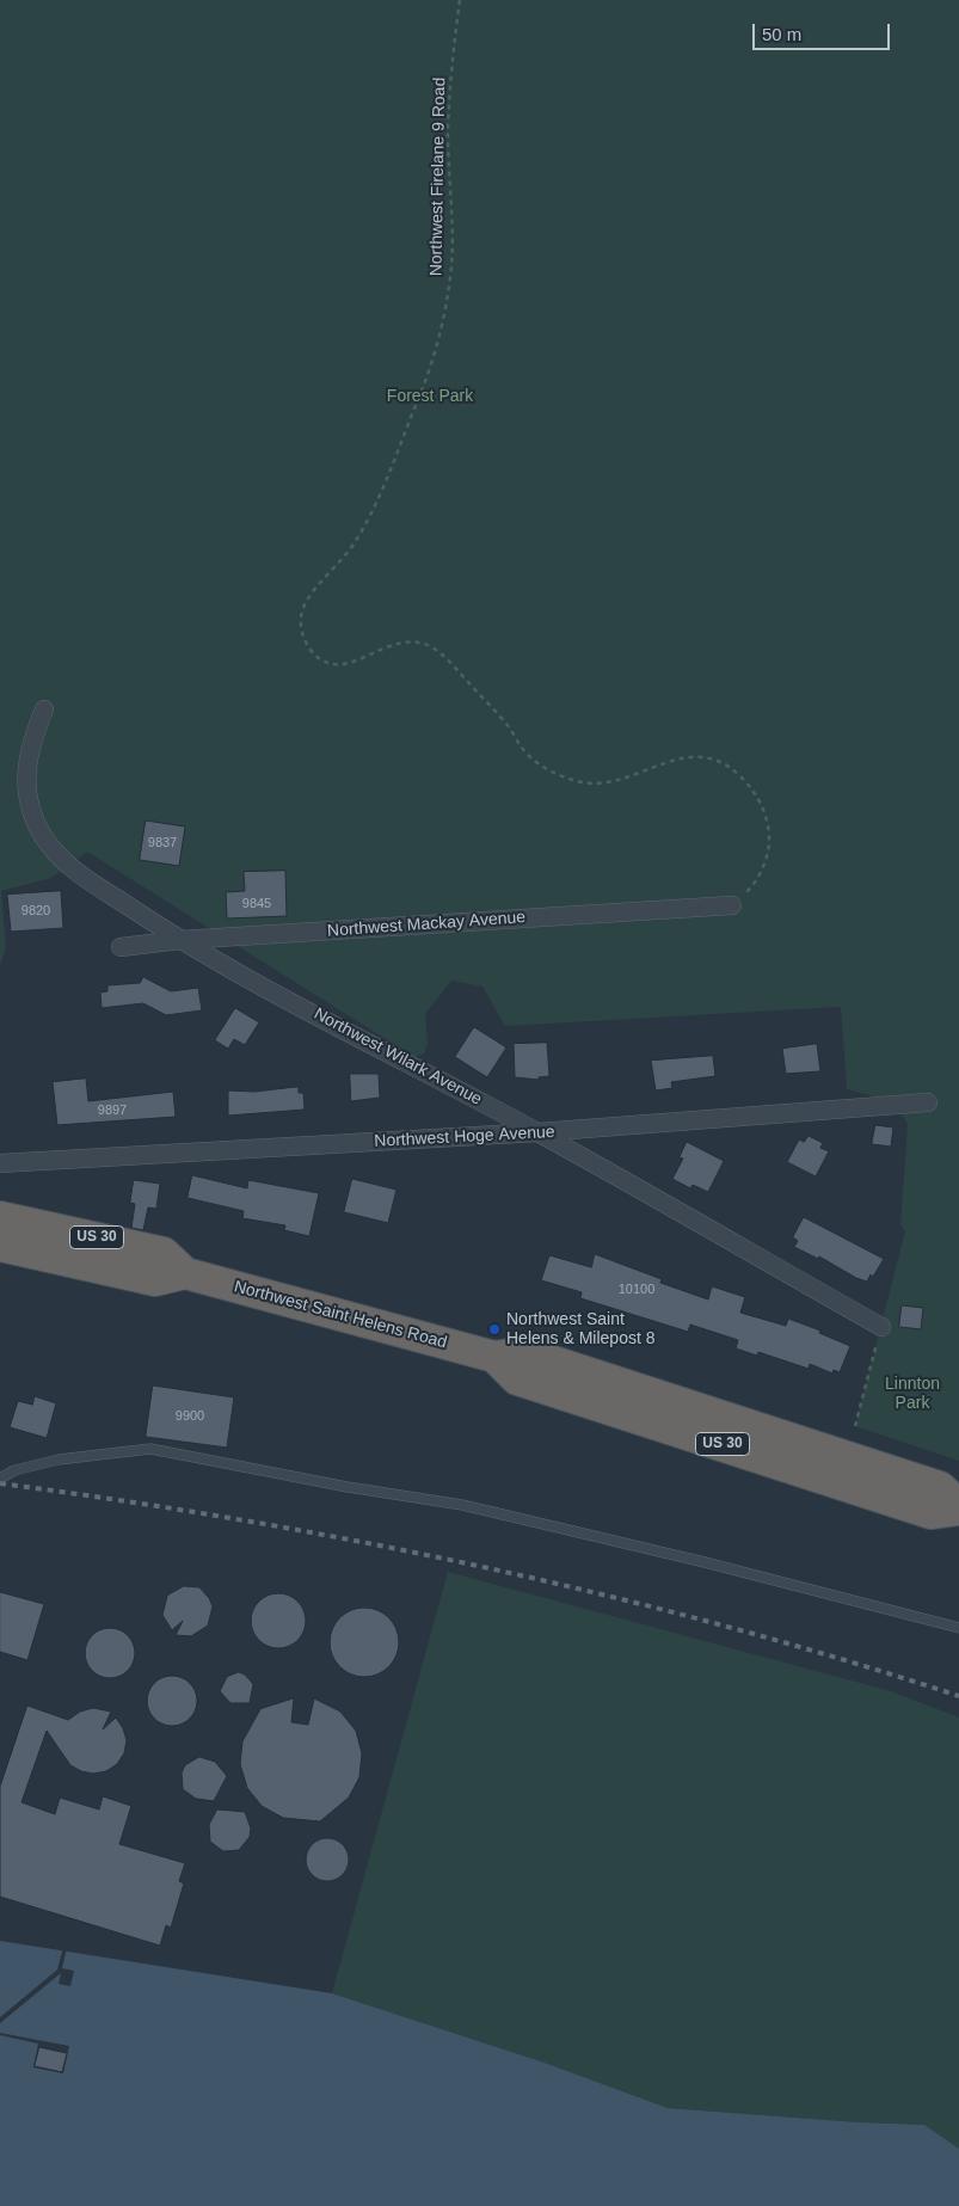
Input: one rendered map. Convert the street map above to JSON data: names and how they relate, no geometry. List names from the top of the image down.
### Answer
{
  "streets": {
    "highway": ["US 30", "Northwest Saint Helens Road"],
    "street": ["Northwest Mackay Avenue", "Northwest Wilark Avenue", "Northwest Hoge Avenue"],
    "path": ["Northwest Firelane 9 Road"]
  },
  "crossings": [
    ["Northwest Firelane 9 Road", "Northwest Mackay Avenue"],
    ["Northwest Mackay Avenue", "Northwest Wilark Avenue"],
    ["Northwest Wilark Avenue", "Northwest Hoge Avenue"]
  ],
  "parks": ["Forest Park", "Linnton Park"],
  "places": ["Northwest Saint Helens & Milepost 8"],
  "house_numbers": [
    "9837",
    "9845",
    "9820",
    "9897",
    "10100",
    "9900"
  ],
  "scale_bar": "50 m"
}
